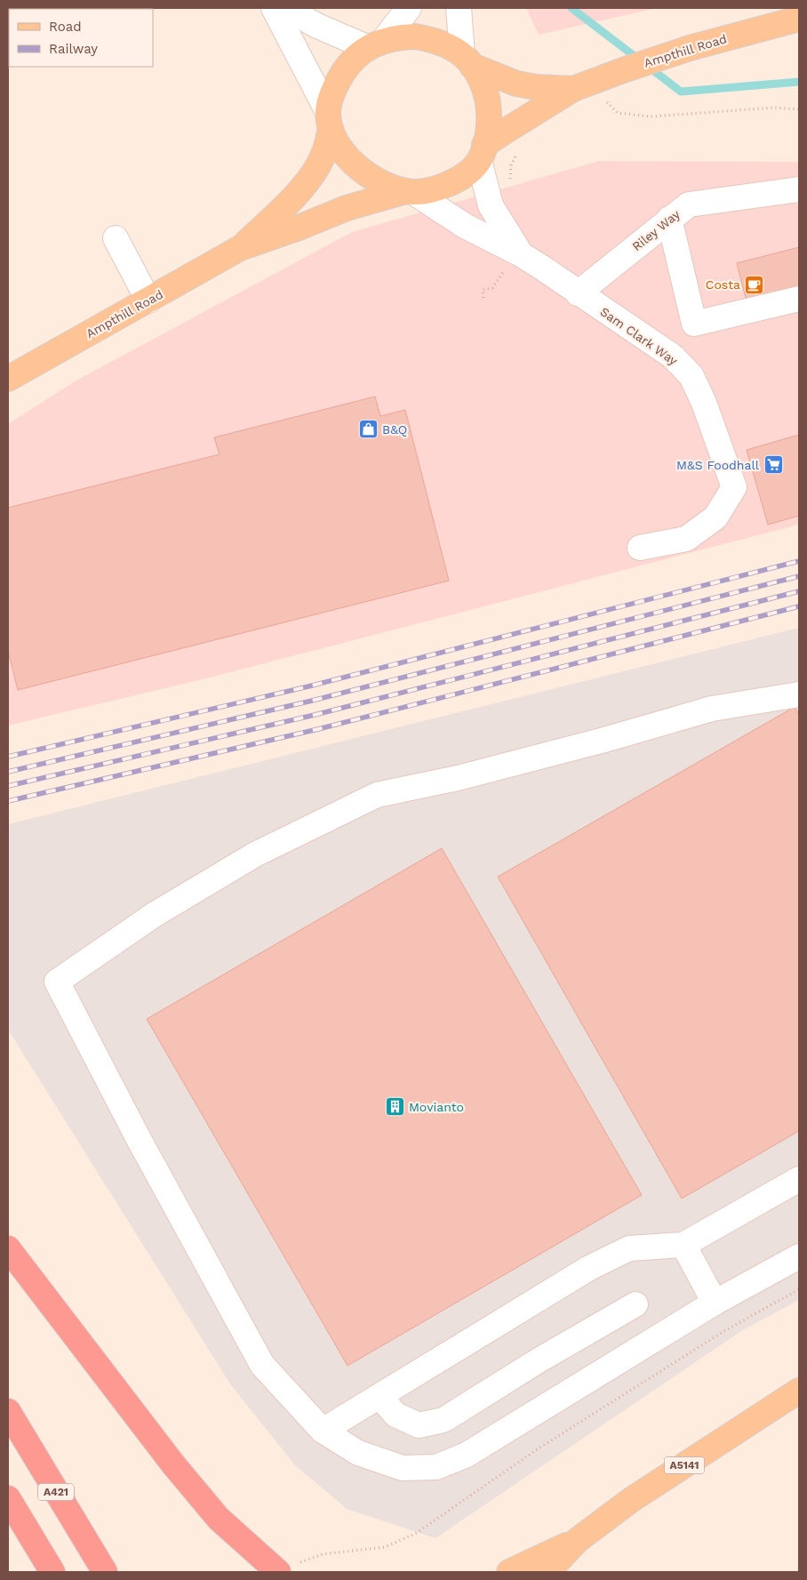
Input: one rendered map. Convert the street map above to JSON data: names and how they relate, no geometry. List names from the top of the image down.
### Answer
{
  "streets": {
    "highway": ["A421"],
    "main road": ["Ampthill Road", "A5141"],
    "street": ["Riley Way", "Sam Clark Way"]
  },
  "crossings": [
    ["Ampthill Road", "Sam Clark Way"],
    ["Riley Way", "Sam Clark Way"]
  ],
  "places": {
    "cafe": ["Costa"],
    "shop": ["B&Q"],
    "supermarket": ["M&S Foodhall"],
    "building": ["Movianto"]
  },
  "legend": ["Road", "Railway"]
}
